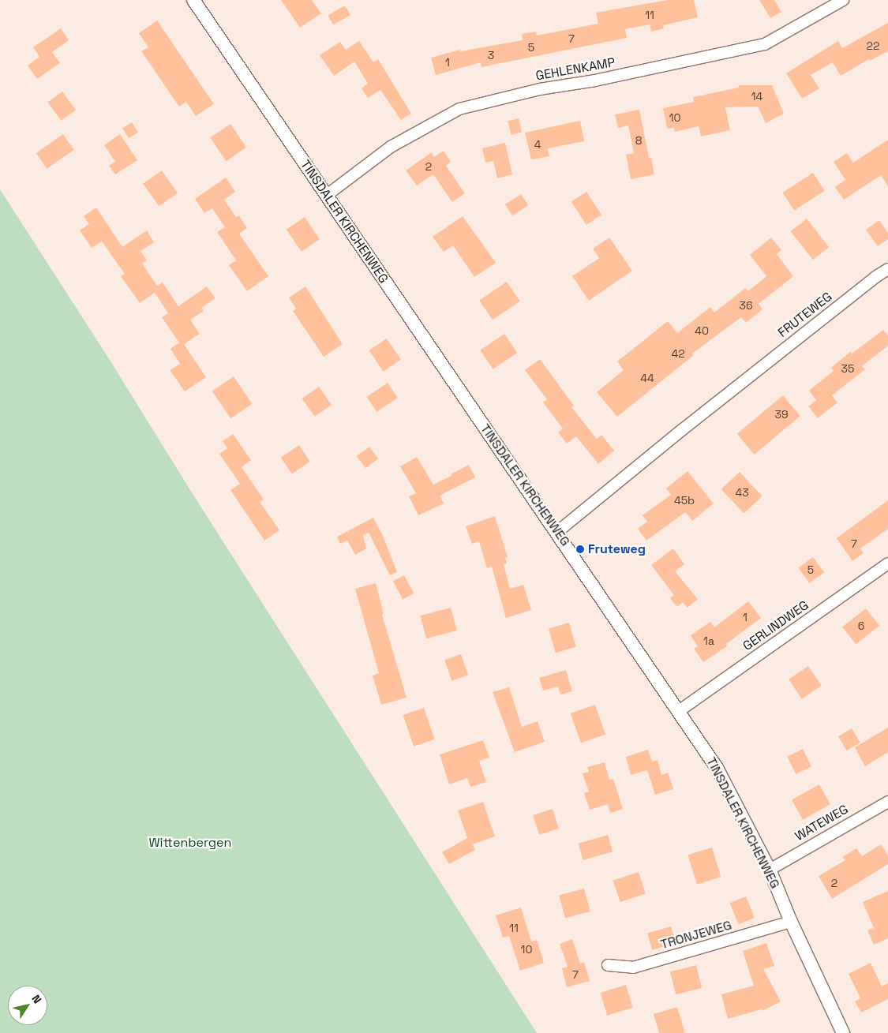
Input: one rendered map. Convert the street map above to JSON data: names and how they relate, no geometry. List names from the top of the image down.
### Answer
{
  "streets": {
    "street": [
      "GEHLENKAMP",
      "TINSDALER KIRCHENWEG",
      "FRUTEWEG",
      "GERLINDWEG",
      "WATEWEG",
      "TRONJEWEG"
    ]
  },
  "crossings": [
    ["GEHLENKAMP", "TINSDALER KIRCHENWEG"],
    ["TINSDALER KIRCHENWEG", "FRUTEWEG"],
    ["TINSDALER KIRCHENWEG", "GERLINDWEG"],
    ["TINSDALER KIRCHENWEG", "WATEWEG"],
    ["TINSDALER KIRCHENWEG", "TRONJEWEG"]
  ],
  "parks": ["Wittenbergen"],
  "places": ["Fruteweg"],
  "house_numbers": [
    "11",
    "7",
    "22",
    "5",
    "3",
    "1",
    "14",
    "10",
    "8",
    "4",
    "2",
    "36",
    "40",
    "42",
    "35",
    "44",
    "39",
    "43",
    "45b",
    "7",
    "5",
    "1",
    "6",
    "1a",
    "2",
    "11",
    "10",
    "7"
  ],
  "north": "top right"
}
